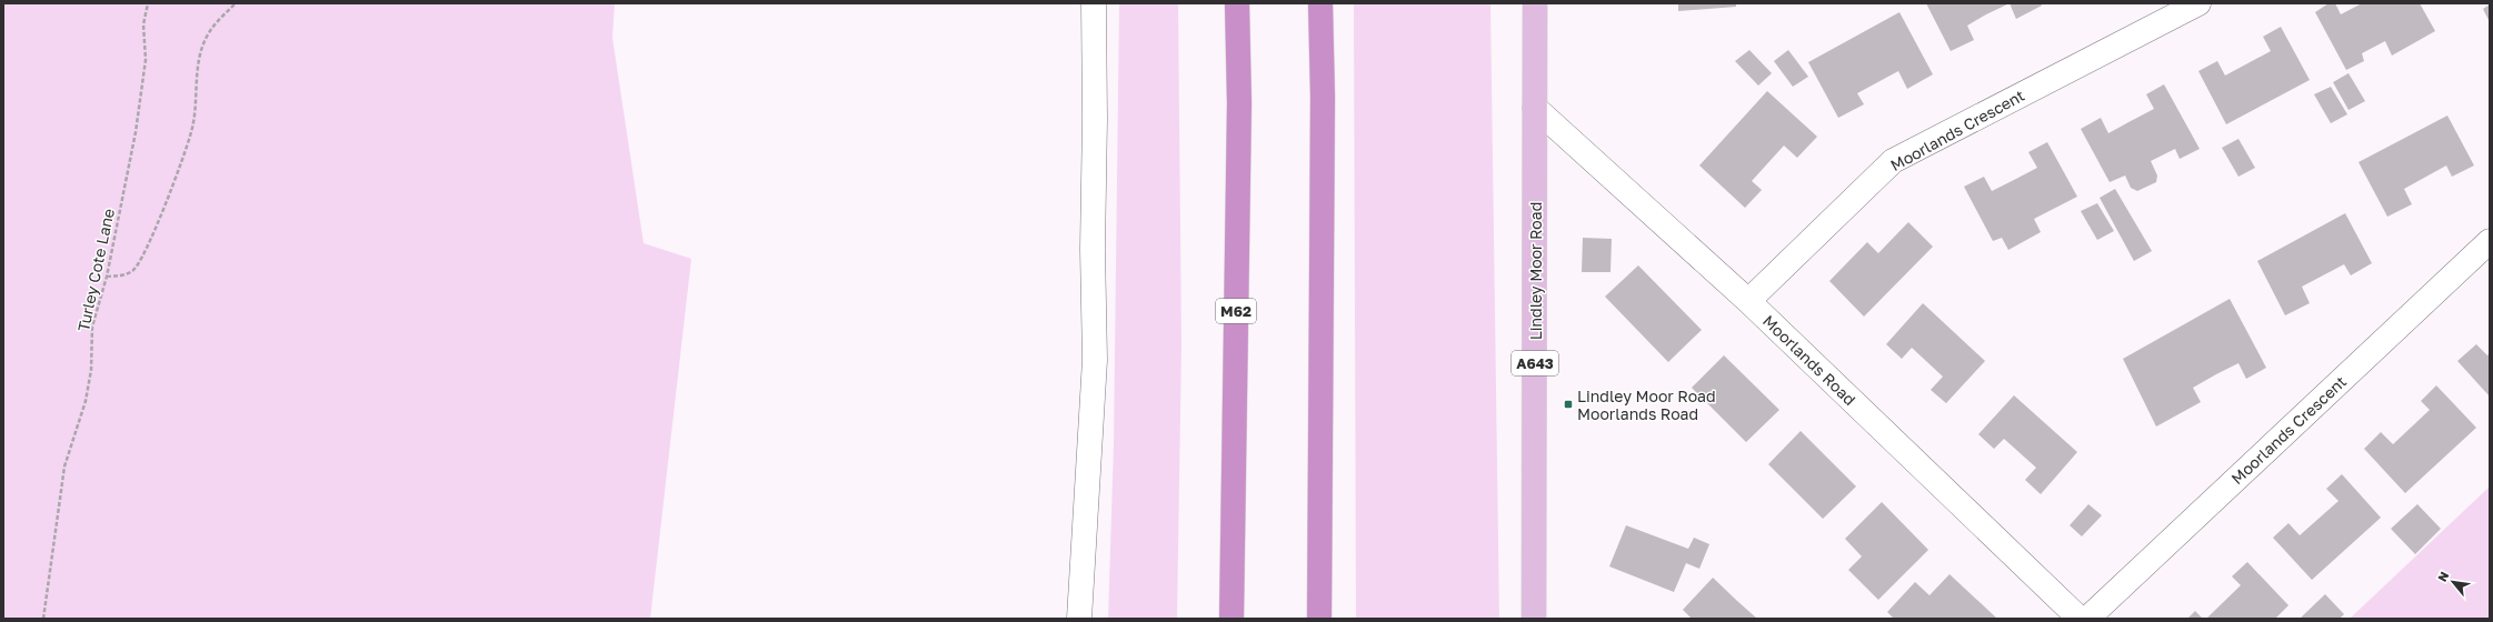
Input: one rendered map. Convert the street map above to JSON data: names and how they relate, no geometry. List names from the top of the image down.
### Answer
{
  "streets": {
    "highway": ["M62"],
    "main road": ["Lindley Moor Road", "A643"],
    "street": ["Moorlands Crescent", "Moorlands Road"],
    "path": ["Turley Cote Lane"]
  },
  "crossings": [
    ["Moorlands Crescent", "Moorlands Road"],
    ["Lindley Moor Road", "Moorlands Road"]
  ],
  "places": {
    "transit": ["Lindley Moor Road Moorlands Road"]
  },
  "north": "top left"
}
